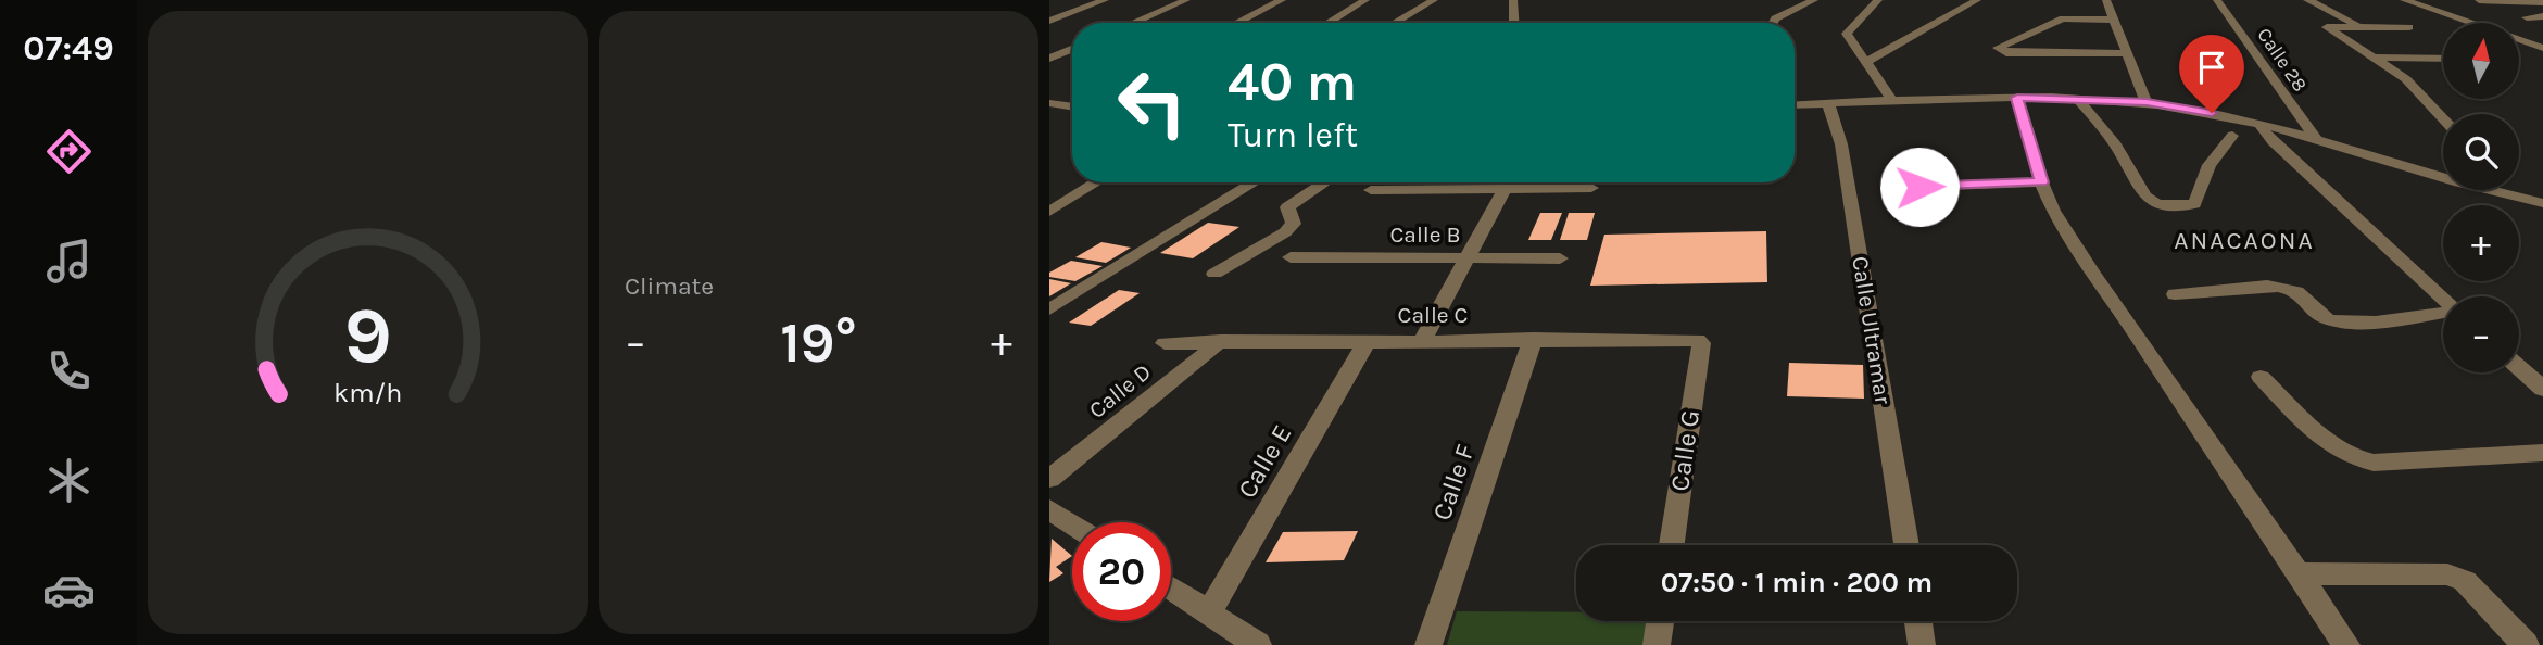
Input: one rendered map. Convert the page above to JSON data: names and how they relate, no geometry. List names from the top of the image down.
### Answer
{
  "streets": {
    "street": [
      "Calle 28",
      "Calle B",
      "Calle C",
      "Calle Ultramar",
      "Calle D",
      "Calle G",
      "Calle E",
      "Calle F"
    ]
  },
  "crossings": [
    ["Calle C", "Calle D"],
    ["Calle C", "Calle G"],
    ["Calle C", "Calle E"],
    ["Calle C", "Calle F"]
  ],
  "districts": ["ANACAONA"],
  "north": "top",
  "page": {
    "tabs": "07:49",
    "tile": "Climate",
    "map_buttons": ["+", "−"],
    "turn": ["40 m", "Turn left"],
    "heat": ["−", "19°", "+"],
    "limit": "20",
    "trip": "07:50 · 1 min · 200 m",
    "gauge": ["9", "km/h"]
  }
}
